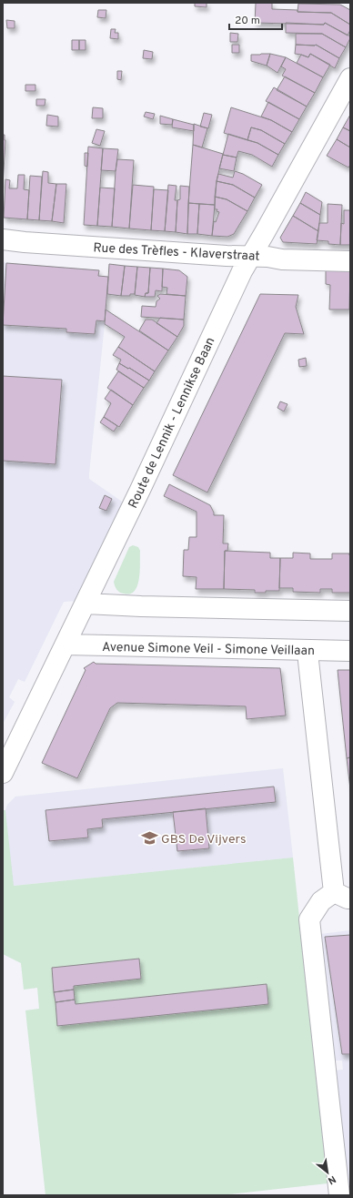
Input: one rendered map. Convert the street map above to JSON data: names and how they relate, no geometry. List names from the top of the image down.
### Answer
{
  "streets": {
    "street": ["Rue des Trèfles - Klaverstraat", "Route de Lennik - Lennikse Baan", "Avenue Simone Veil - Simone Veillaan"]
  },
  "crossings": [
    ["Rue des Trèfles - Klaverstraat", "Route de Lennik - Lennikse Baan"],
    ["Route de Lennik - Lennikse Baan", "Avenue Simone Veil - Simone Veillaan"]
  ],
  "places": {
    "school or university": ["GBS De Vijvers"]
  },
  "scale_bar": "20 m",
  "north": "bottom right"
}
